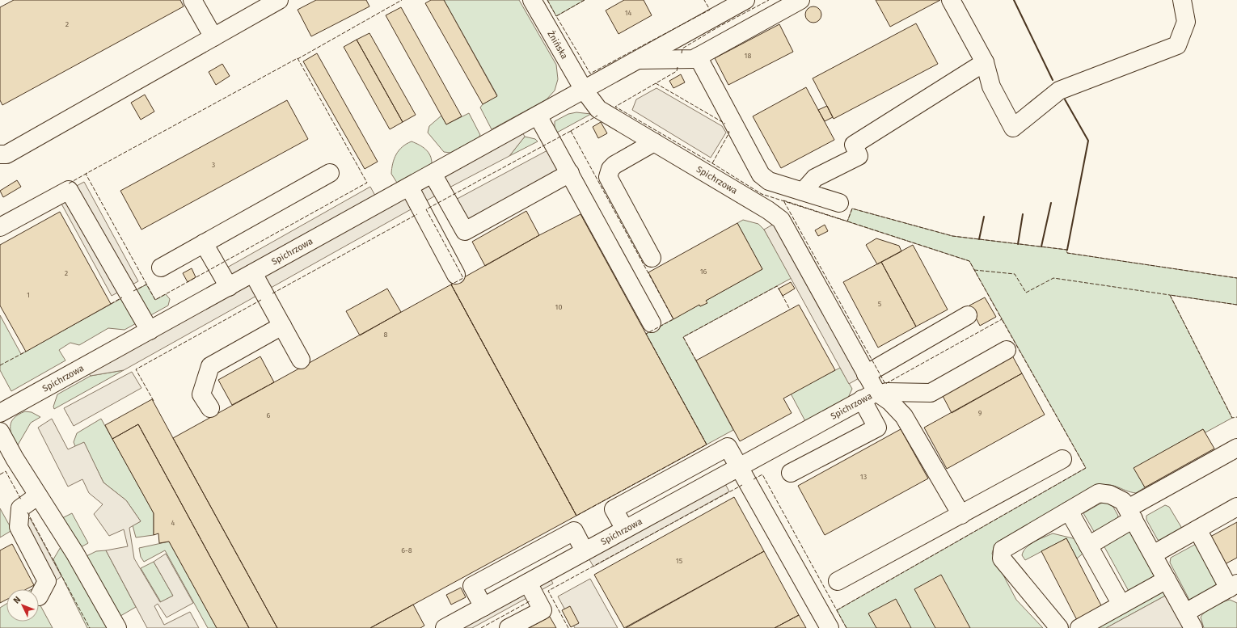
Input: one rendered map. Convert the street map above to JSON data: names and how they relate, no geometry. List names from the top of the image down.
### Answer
{
  "streets": {
    "street": ["Żnińska", "Spichrzowa"]
  },
  "crossings": [
    ["Żnińska", "Spichrzowa"]
  ],
  "house_numbers": [
    "14",
    "2",
    "18",
    "3",
    "16",
    "2",
    "1",
    "5",
    "10",
    "8",
    "9",
    "6",
    "13",
    "4",
    "6-8",
    "15"
  ],
  "north": "top left"
}
